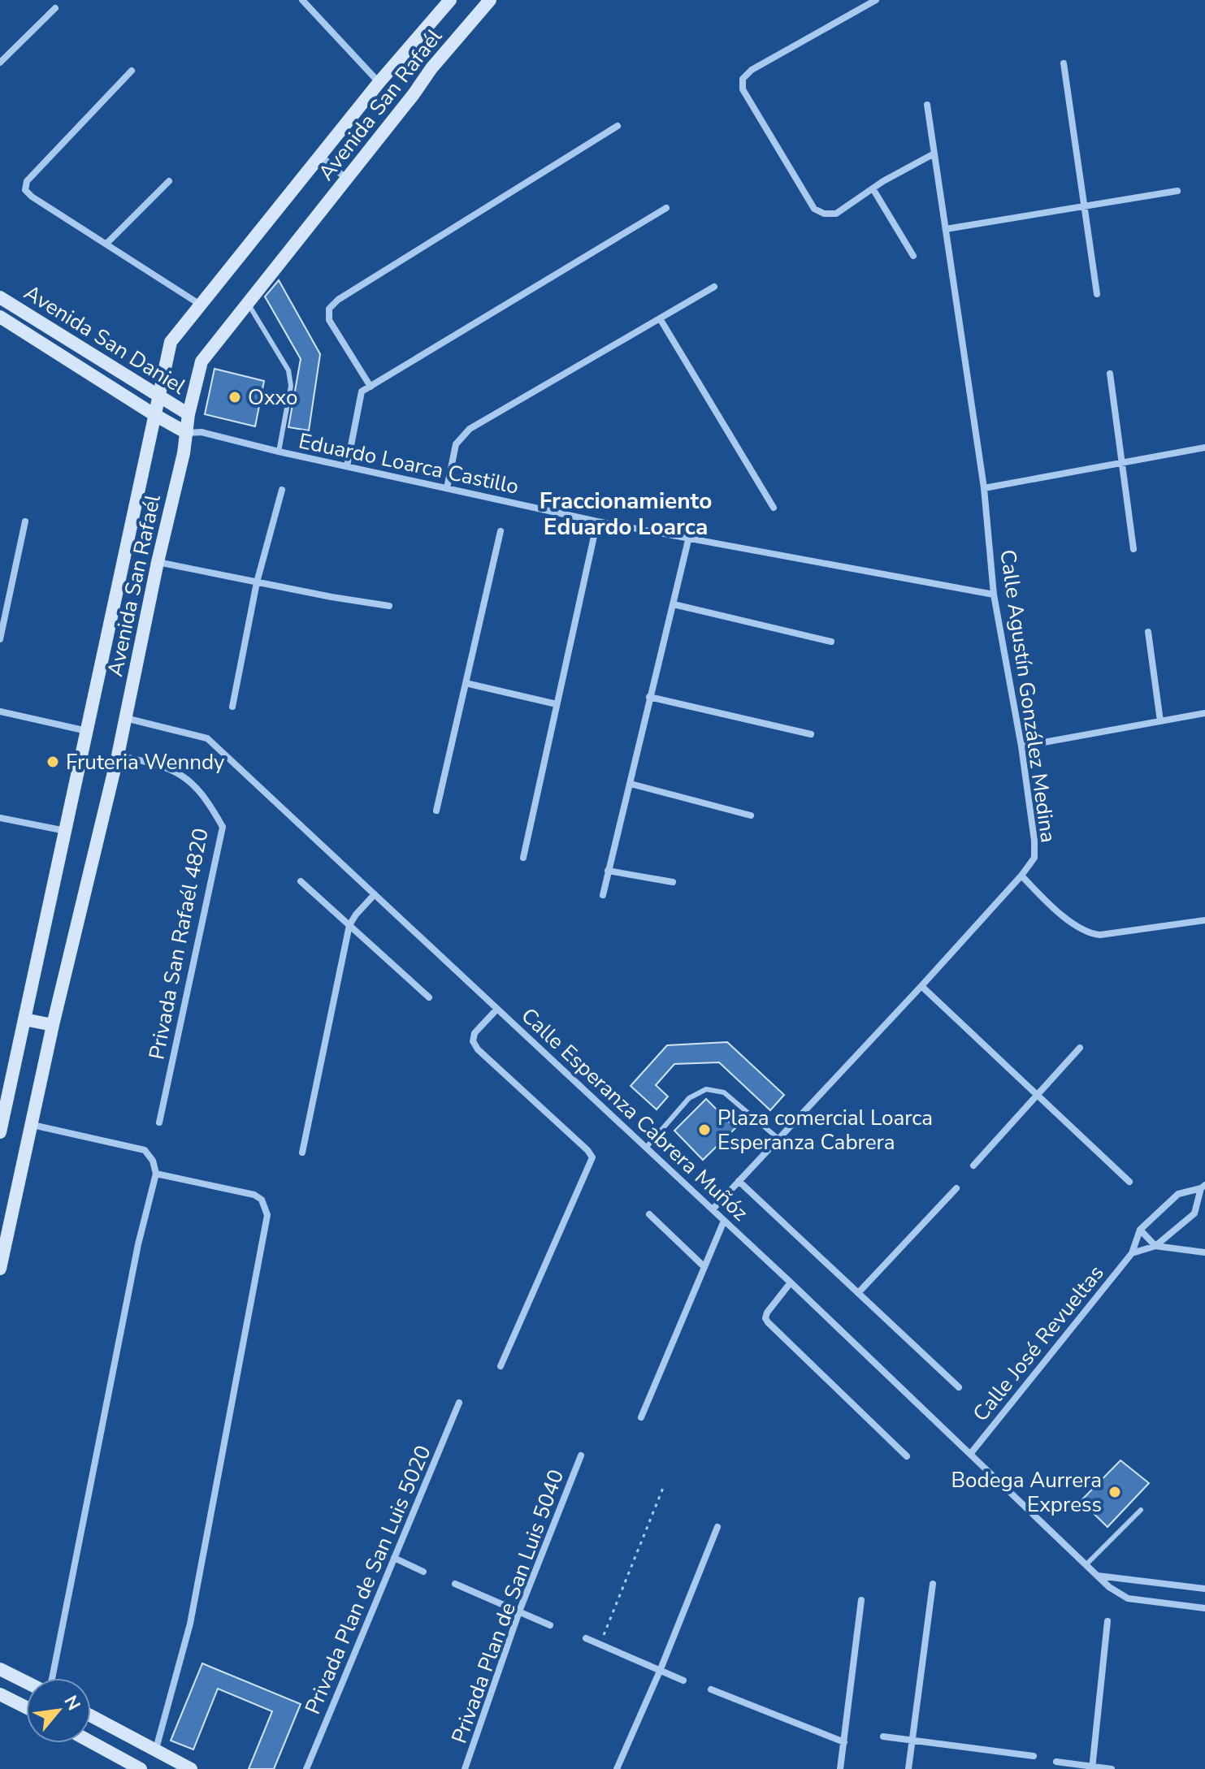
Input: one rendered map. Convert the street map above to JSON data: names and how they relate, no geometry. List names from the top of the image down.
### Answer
{
  "streets": {
    "main road": ["Avenida San Rafaél", "Avenida San Daniel"],
    "street": [
      "Eduardo Loarca Castillo",
      "Calle Agustín González Medina",
      "Privada San Rafaél 4820",
      "Calle Esperanza Cabrera Muñóz",
      "Calle José Revueltas",
      "Privada Plan de San Luis 5020",
      "Privada Plan de San Luis 5040"
    ]
  },
  "crossings": [
    ["Avenida San Rafaél", "Avenida San Daniel"],
    ["Avenida San Rafaél", "Eduardo Loarca Castillo"],
    ["Avenida San Rafaél", "Privada San Rafaél 4820"],
    ["Avenida San Rafaél", "Calle Esperanza Cabrera Muñóz"],
    ["Avenida San Daniel", "Eduardo Loarca Castillo"],
    ["Eduardo Loarca Castillo", "Calle Agustín González Medina"],
    ["Calle Agustín González Medina", "Calle Esperanza Cabrera Muñóz"],
    ["Calle Esperanza Cabrera Muñóz", "Calle José Revueltas"]
  ],
  "districts": ["Fraccionamiento Eduardo Loarca"],
  "places": [
    "Oxxo",
    "Fruteria Wenndy",
    "Plaza comercial Loarca Esperanza Cabrera",
    "Bodega Aurrera Express"
  ],
  "north": "top right"
}
